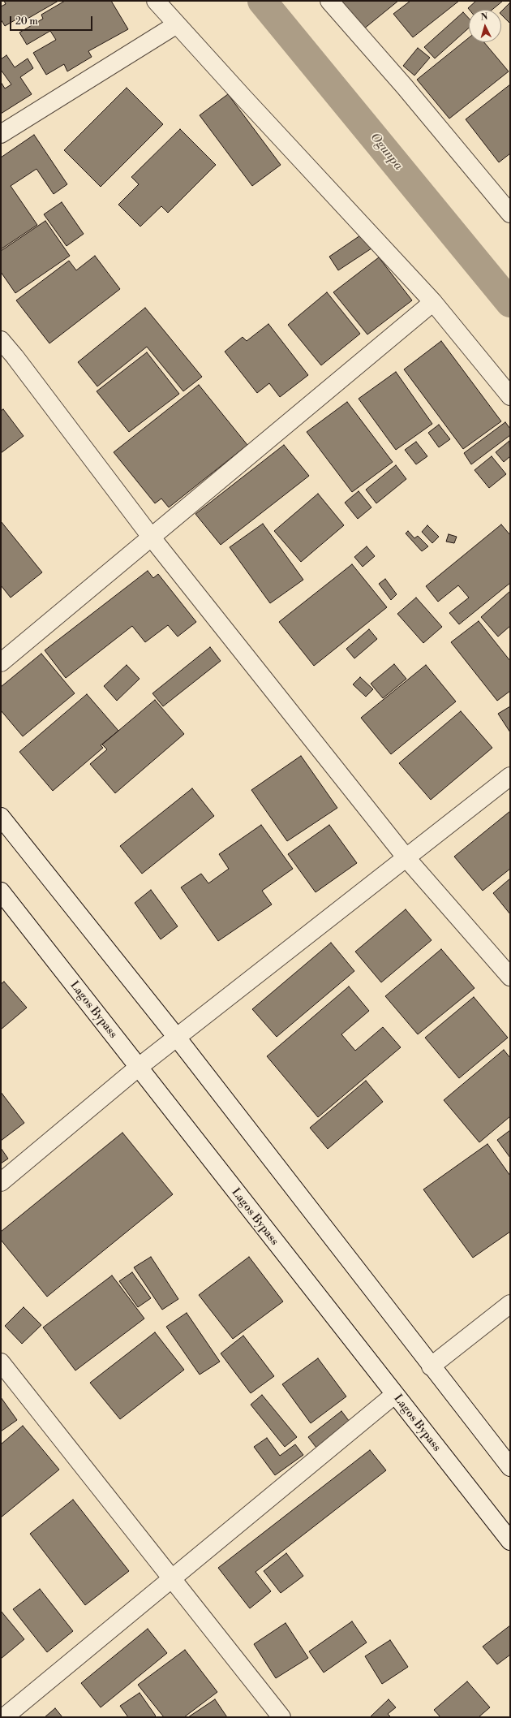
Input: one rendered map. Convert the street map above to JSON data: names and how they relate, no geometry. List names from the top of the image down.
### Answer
{
  "streets": {
    "street": ["Lagos Bypass"]
  },
  "water": ["Ogunpa"],
  "scale_bar": "20 m",
  "north": "top"
}
